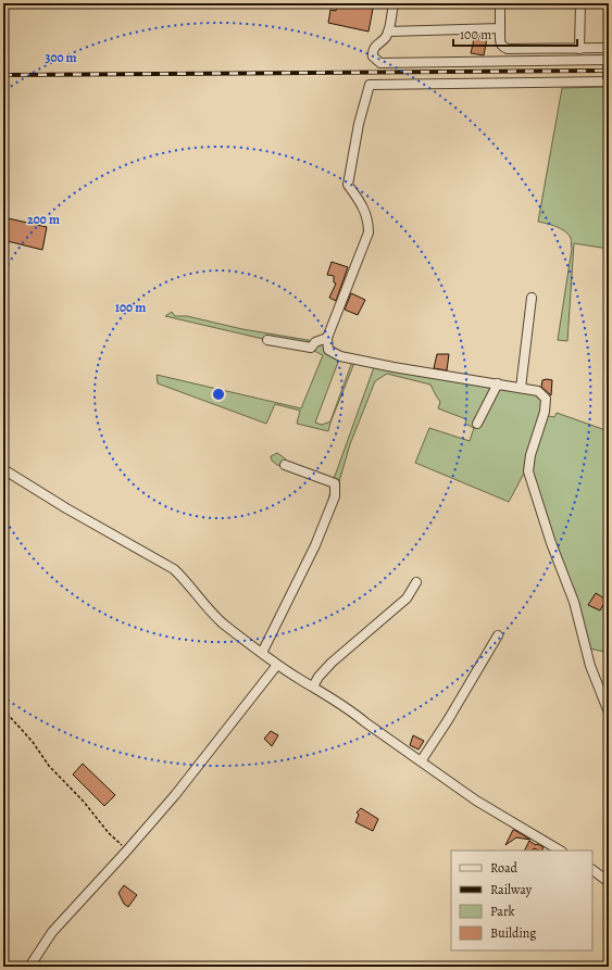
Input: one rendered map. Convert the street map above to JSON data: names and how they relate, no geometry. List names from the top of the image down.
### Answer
{
  "legend": [
    "Road",
    "Railway",
    "Park",
    "Building"
  ],
  "scale_bar": "100 m",
  "rings": ["300 m", "200 m", "100 m"]
}
